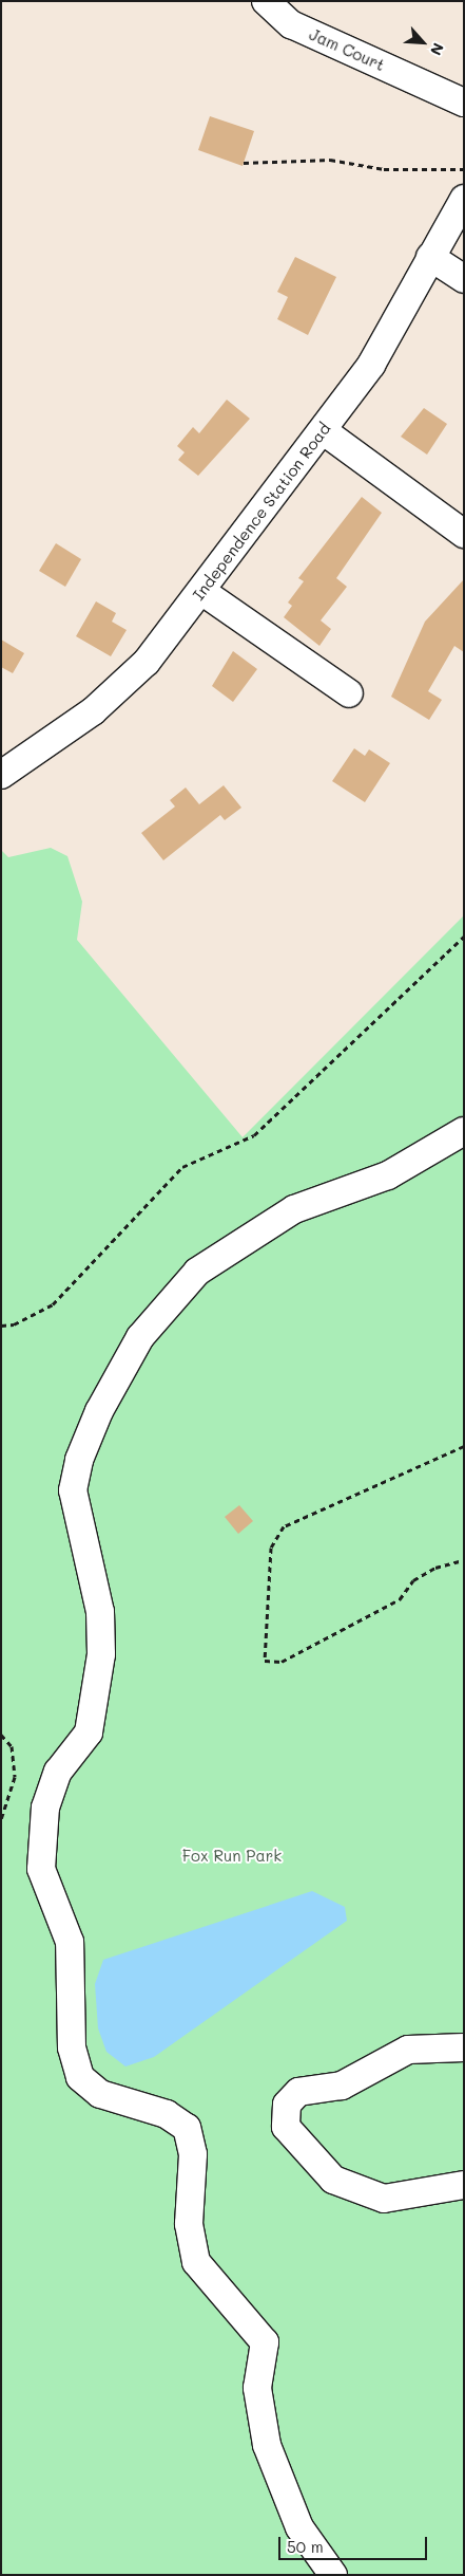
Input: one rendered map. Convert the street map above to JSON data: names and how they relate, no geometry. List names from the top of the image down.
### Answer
{
  "streets": {
    "street": ["Jam Court", "Independence Station Road"]
  },
  "parks": ["Fox Run Park"],
  "scale_bar": "50 m",
  "north": "bottom right"
}
